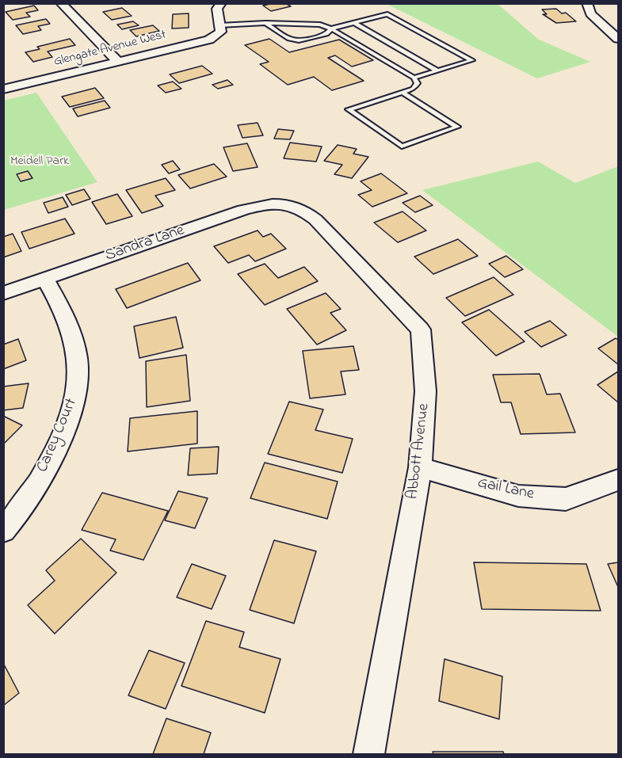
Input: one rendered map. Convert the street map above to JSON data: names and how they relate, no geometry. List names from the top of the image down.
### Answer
{
  "streets": {
    "street": [
      "Glengate Avenue West",
      "Sandra Lane",
      "Carey Court",
      "Abbott Avenue",
      "Gail Lane"
    ]
  },
  "crossings": [
    ["Sandra Lane", "Carey Court"],
    ["Sandra Lane", "Abbott Avenue"],
    ["Abbott Avenue", "Gail Lane"]
  ],
  "parks": ["Meidell Park"]
}
